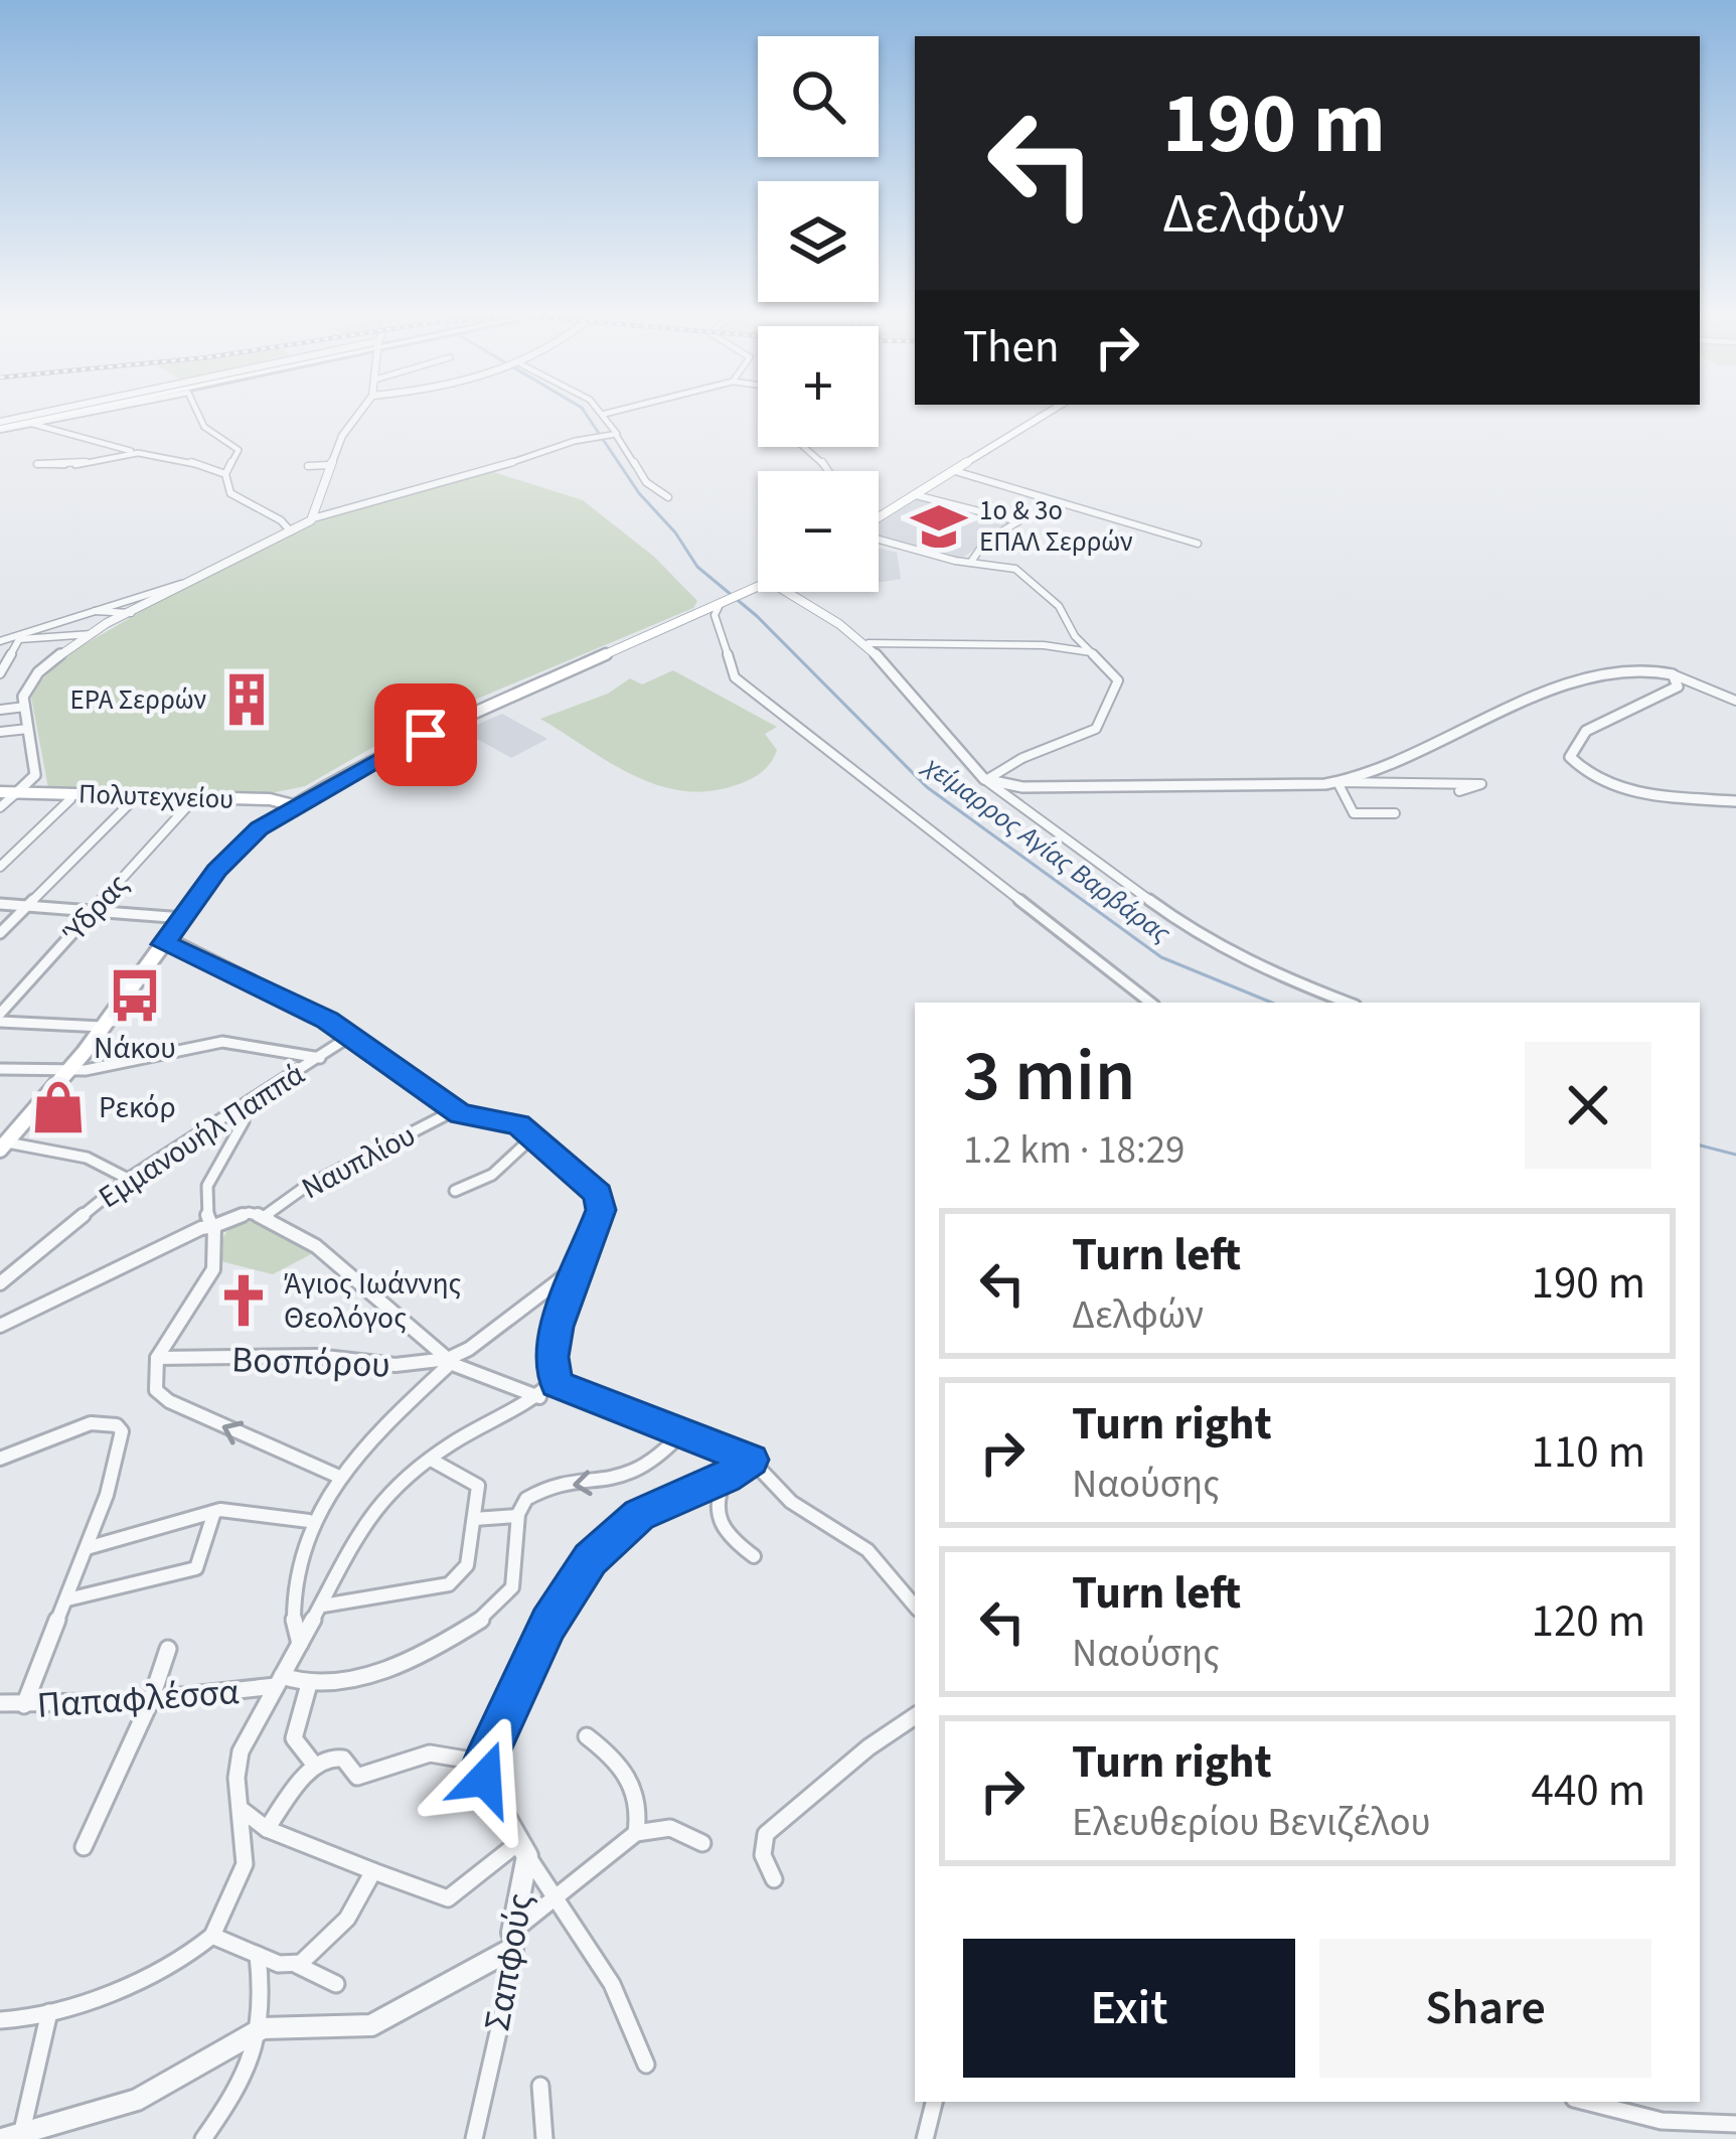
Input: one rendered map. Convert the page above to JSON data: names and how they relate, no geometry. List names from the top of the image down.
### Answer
{
  "streets": {
    "main road": ["Πολυτεχνείου"],
    "street": [
      "Ύδρας",
      "Εμμανουήλ Παππά",
      "Ναυπλίου",
      "Βοσπόρου",
      "Παπαφλέσσα",
      "Σαπφούς"
    ]
  },
  "crossings": [
    ["Πολυτεχνείου", "Ύδρας"]
  ],
  "water": ["χείμαρρος Αγίας Βαρβάρας"],
  "places": {
    "school or university": ["1ο & 3ο ΕΠΑΛ Σερρών"],
    "building": ["ΕΡΑ Σερρών"],
    "bus stop": ["Νάκου"],
    "shop": ["Ρεκόρ"],
    "church": ["Άγιος Ιωάννης Θεολόγος"]
  },
  "page": {
    "map_buttons": ["+", "−"],
    "turn": ["190 m", "Δελφών"],
    "then": "Then",
    "heading": ["3 min", "1.2 km · 18:29"],
    "list": [
      {
        "name": "Turn left",
        "note": "Δελφών",
        "value": "190 m"
      },
      {
        "name": "Turn right",
        "note": "Ναούσης",
        "value": "110 m"
      },
      {
        "name": "Turn left",
        "note": "Ναούσης",
        "value": "120 m"
      },
      {
        "name": "Turn right",
        "note": "Ελευθερίου Βενιζέλου",
        "value": "440 m"
      }
    ],
    "buttons": ["Exit", "Share"]
  }
}
